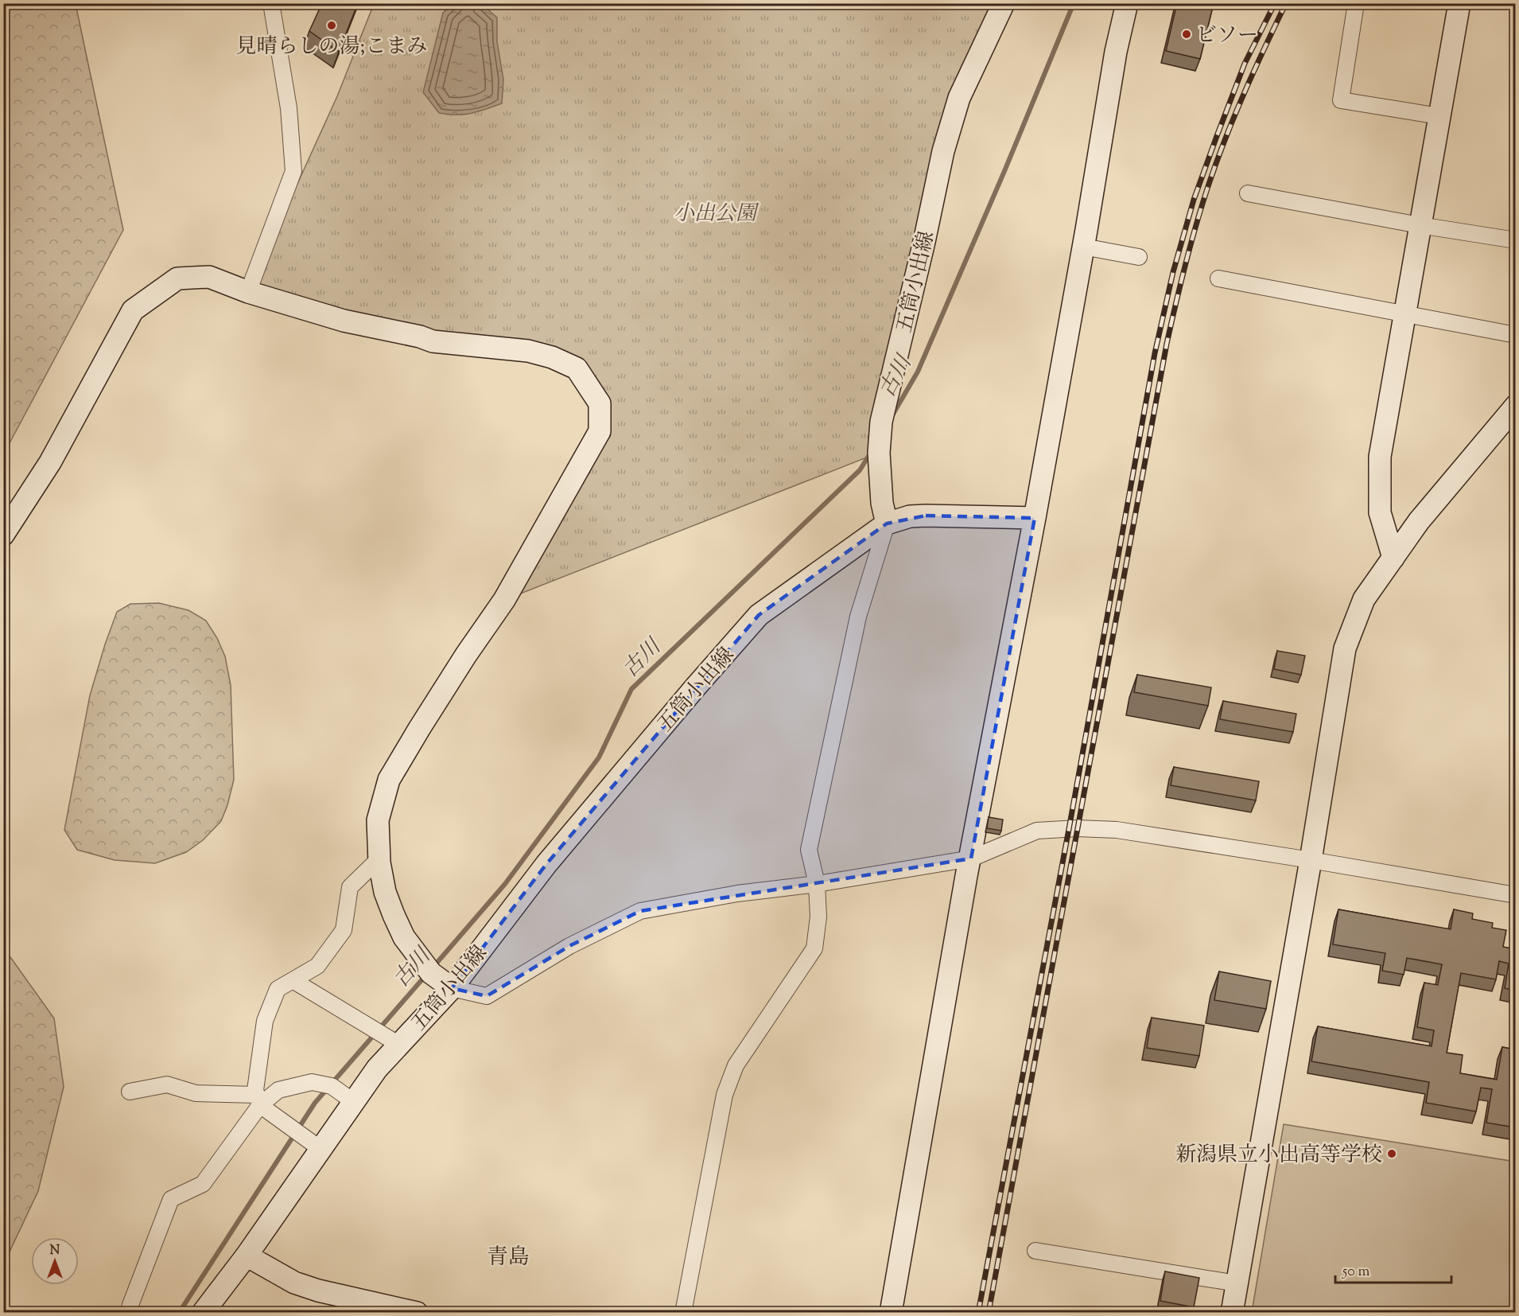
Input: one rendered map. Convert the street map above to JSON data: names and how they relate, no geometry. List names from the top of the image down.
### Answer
{
  "streets": {
    "street": ["五筒小出線"]
  },
  "districts": ["青島"],
  "water": ["古川"],
  "parks": ["小出公園"],
  "places": ["見晴らしの湯;こまみ", "ビソー", "新潟県立小出高等学校"],
  "scale_bar": "50 m",
  "north": "top"
}
